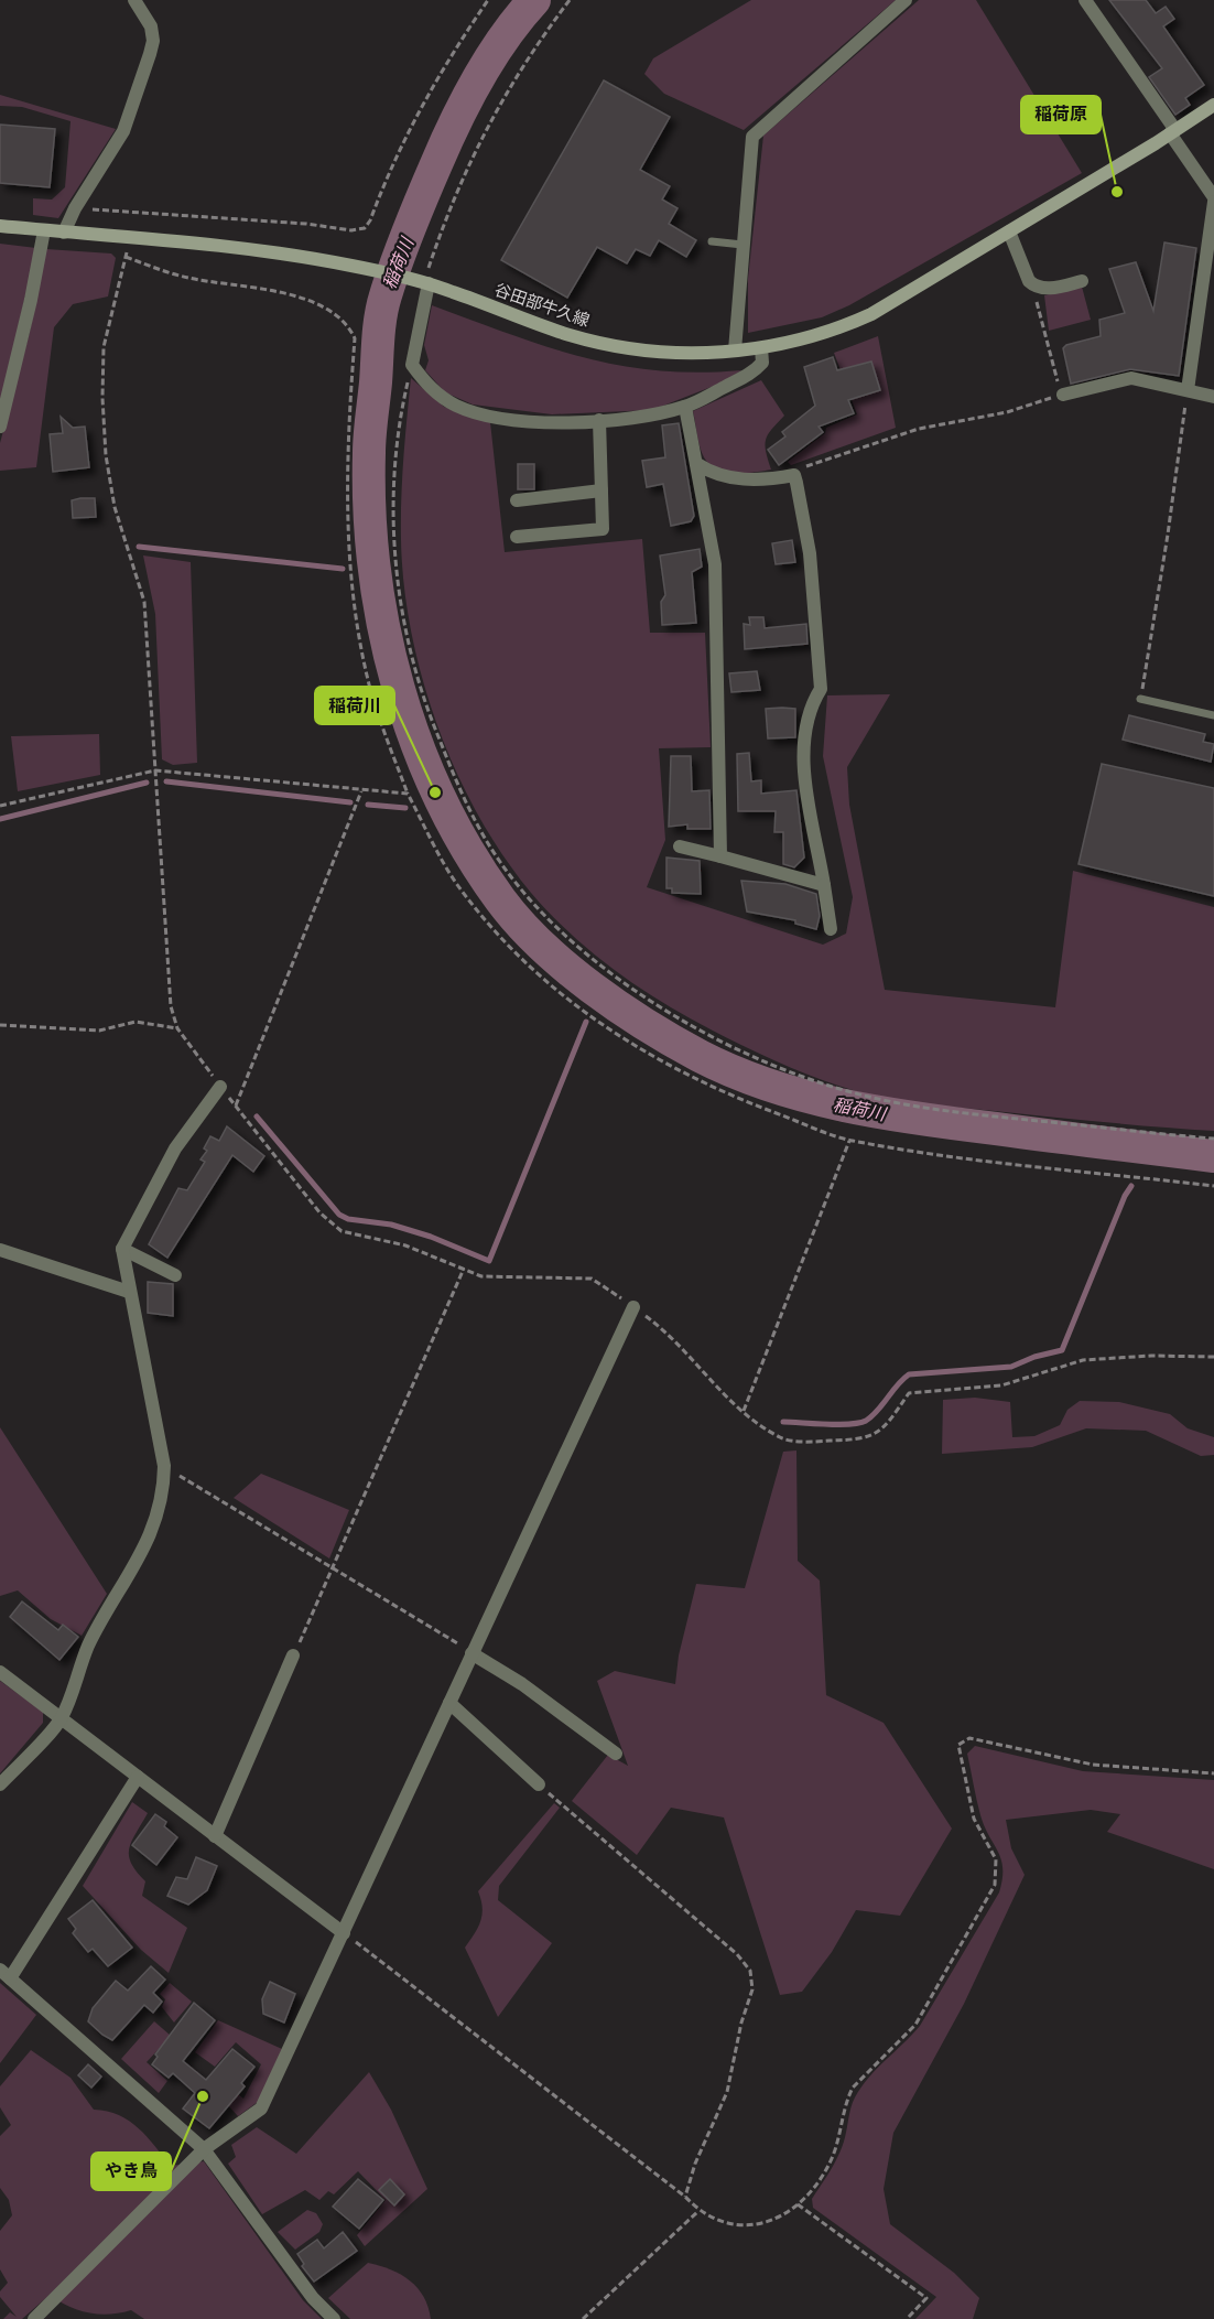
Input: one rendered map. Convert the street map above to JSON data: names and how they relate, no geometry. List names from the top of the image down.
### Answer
{
  "streets": {
    "main road": ["谷田部牛久線"]
  },
  "water": ["稲荷川"],
  "places": ["稲荷原", "稲荷川", "やき鳥"]
}
